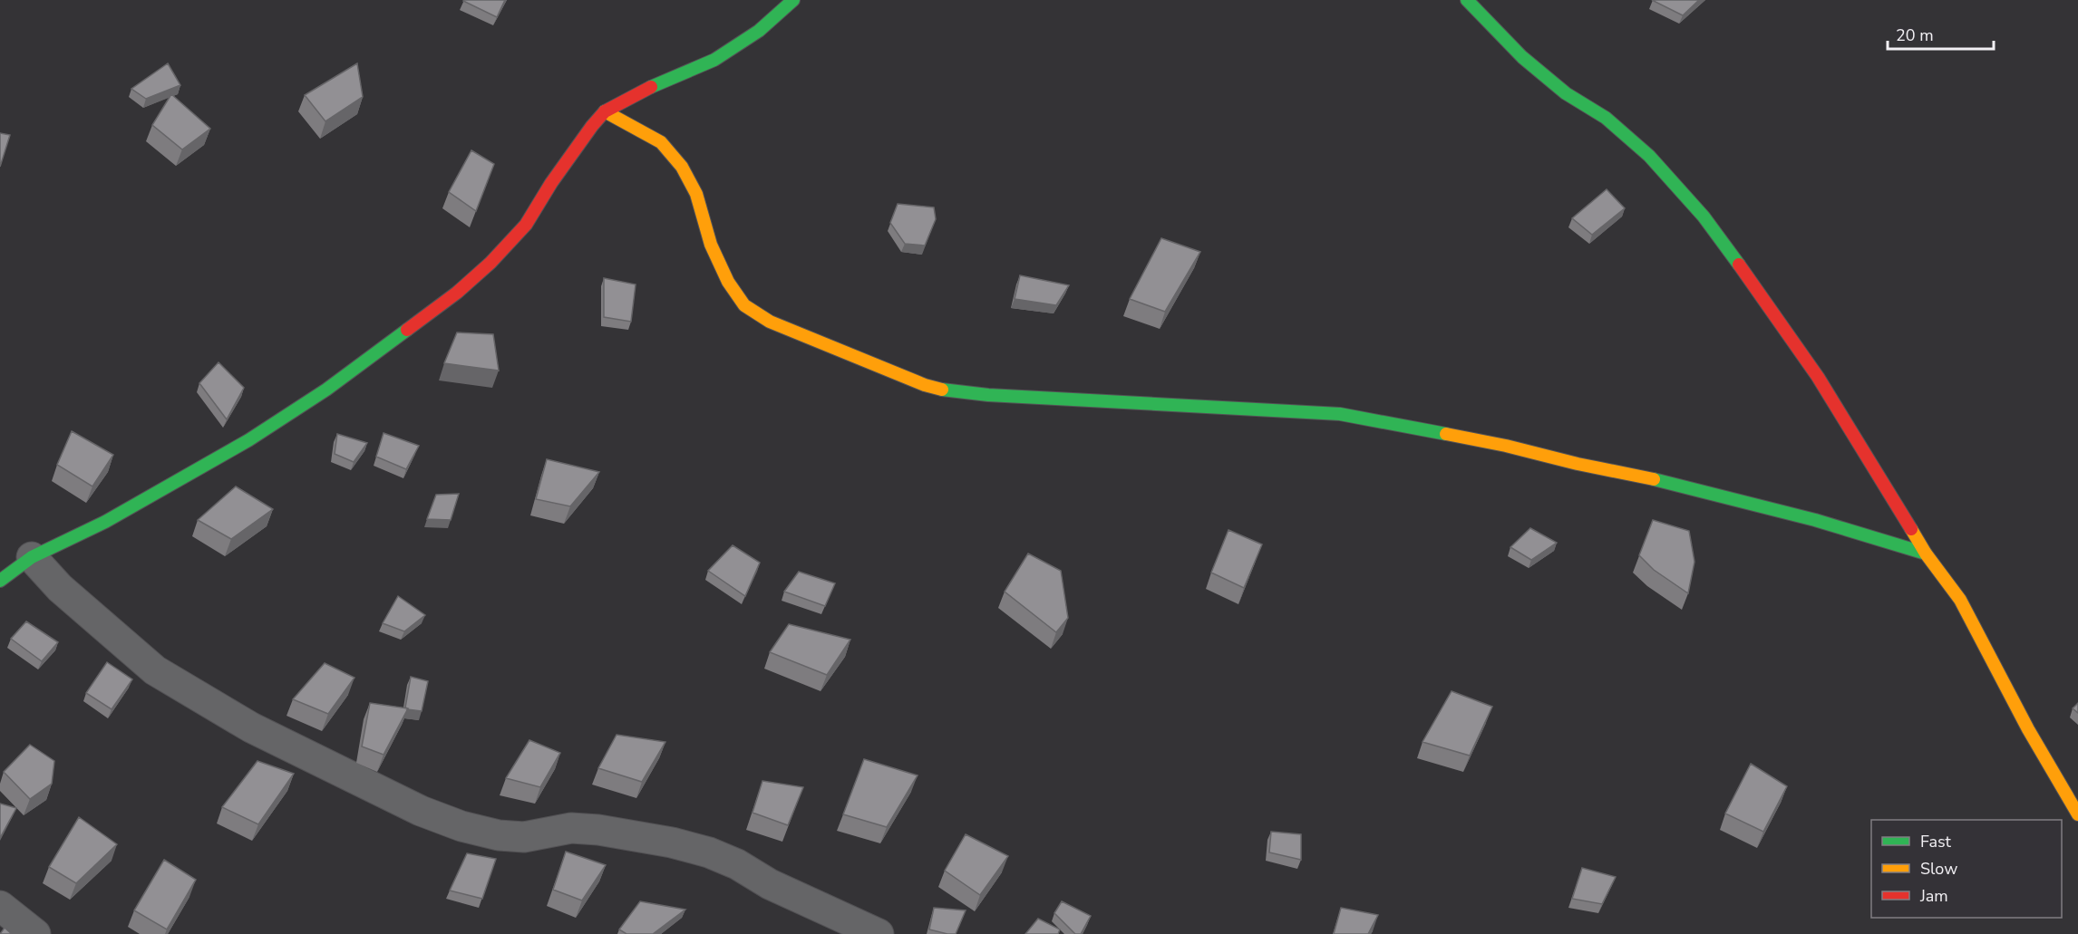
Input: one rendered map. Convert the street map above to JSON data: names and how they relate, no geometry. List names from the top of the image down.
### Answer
{
  "legend": ["Fast", "Slow", "Jam"],
  "scale_bar": "20 m"
}
